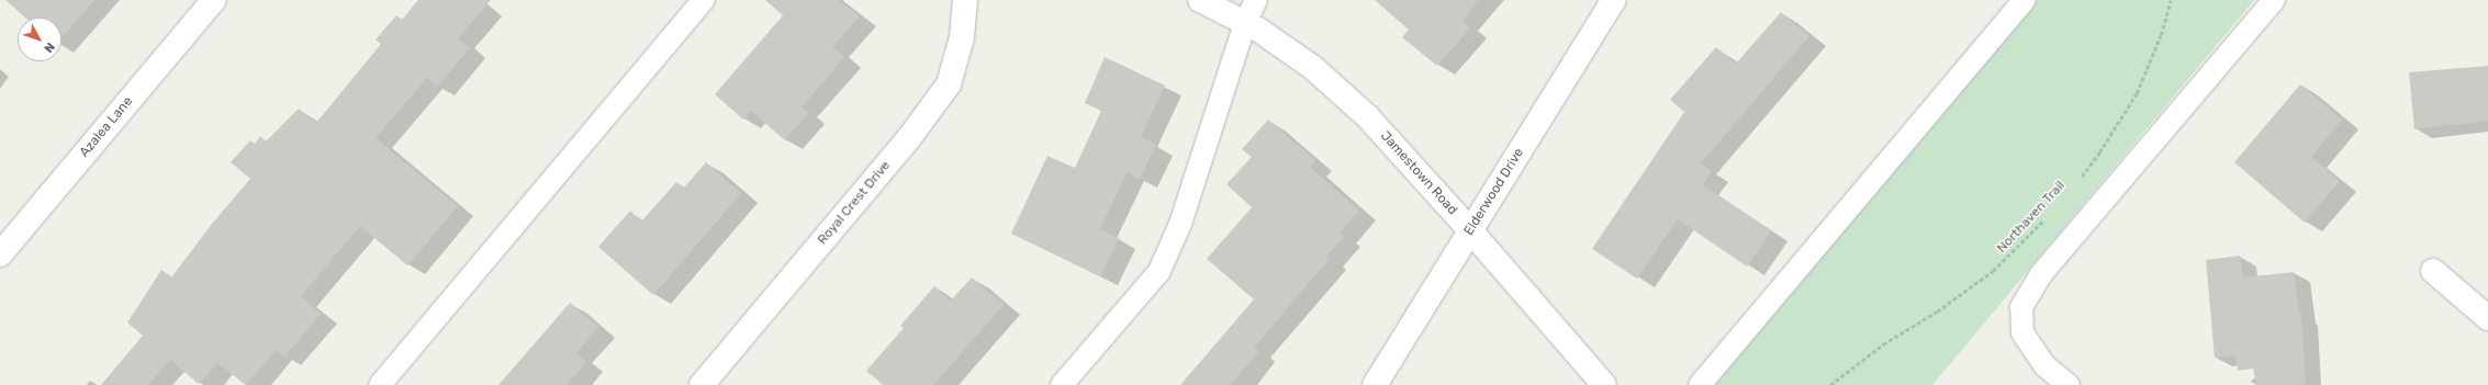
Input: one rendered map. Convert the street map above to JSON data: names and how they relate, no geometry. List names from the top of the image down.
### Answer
{
  "streets": {
    "street": [
      "Azalea Lane",
      "Jamestown Road",
      "Elderwood Drive",
      "Royal Crest Drive"
    ],
    "path": ["Northaven Trail"]
  },
  "crossings": [
    ["Jamestown Road", "Elderwood Drive"]
  ],
  "north": "bottom right"
}
